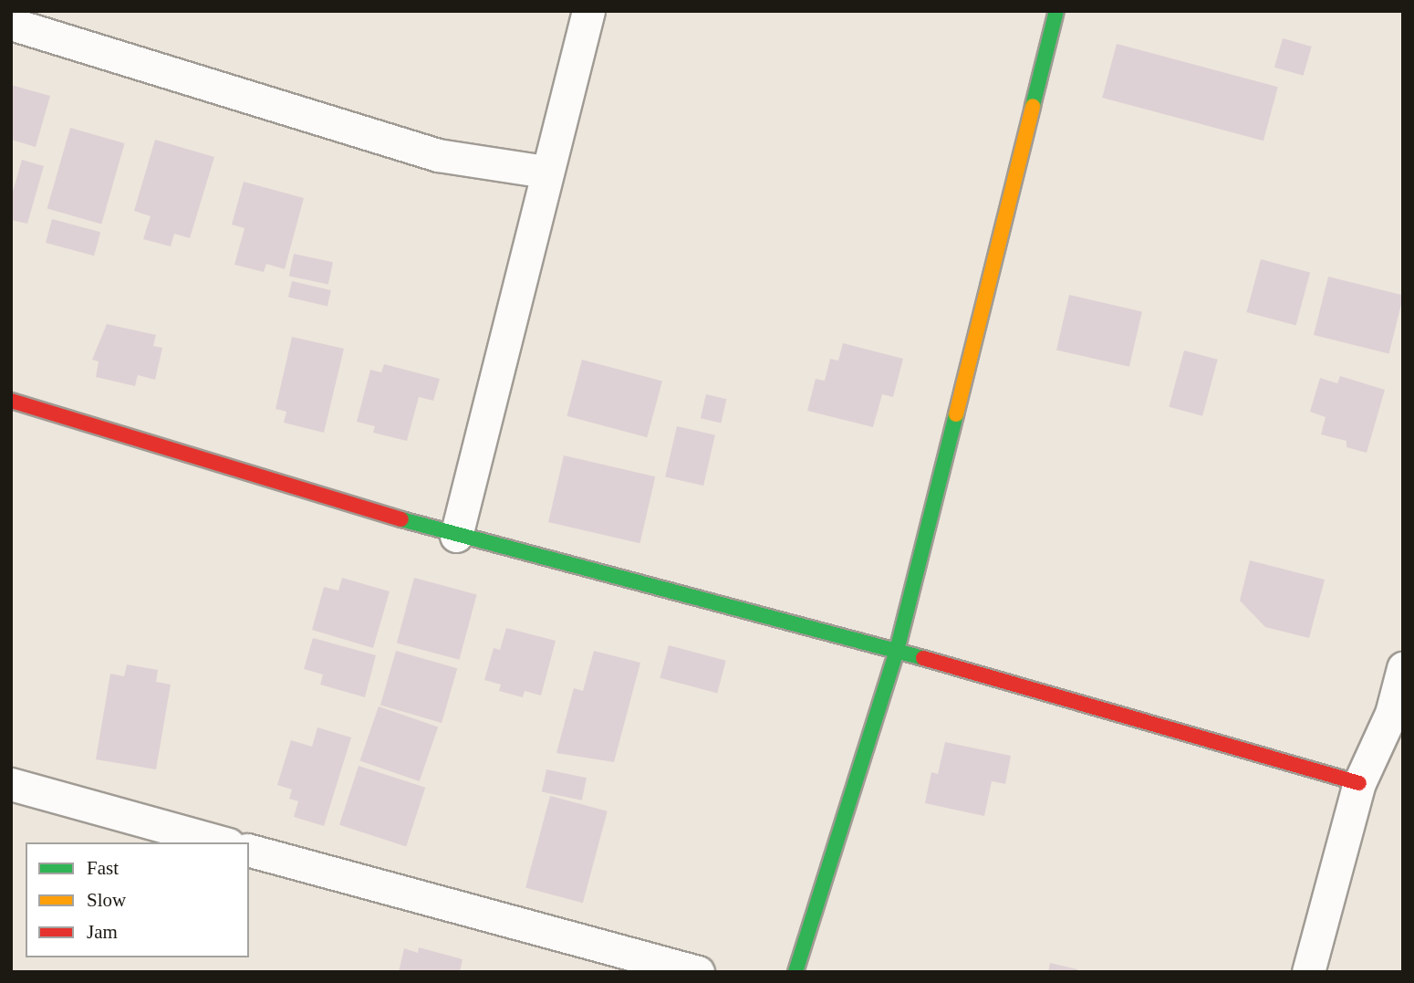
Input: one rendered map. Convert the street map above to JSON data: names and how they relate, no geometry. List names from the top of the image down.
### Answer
{
  "legend": ["Fast", "Slow", "Jam"]
}
